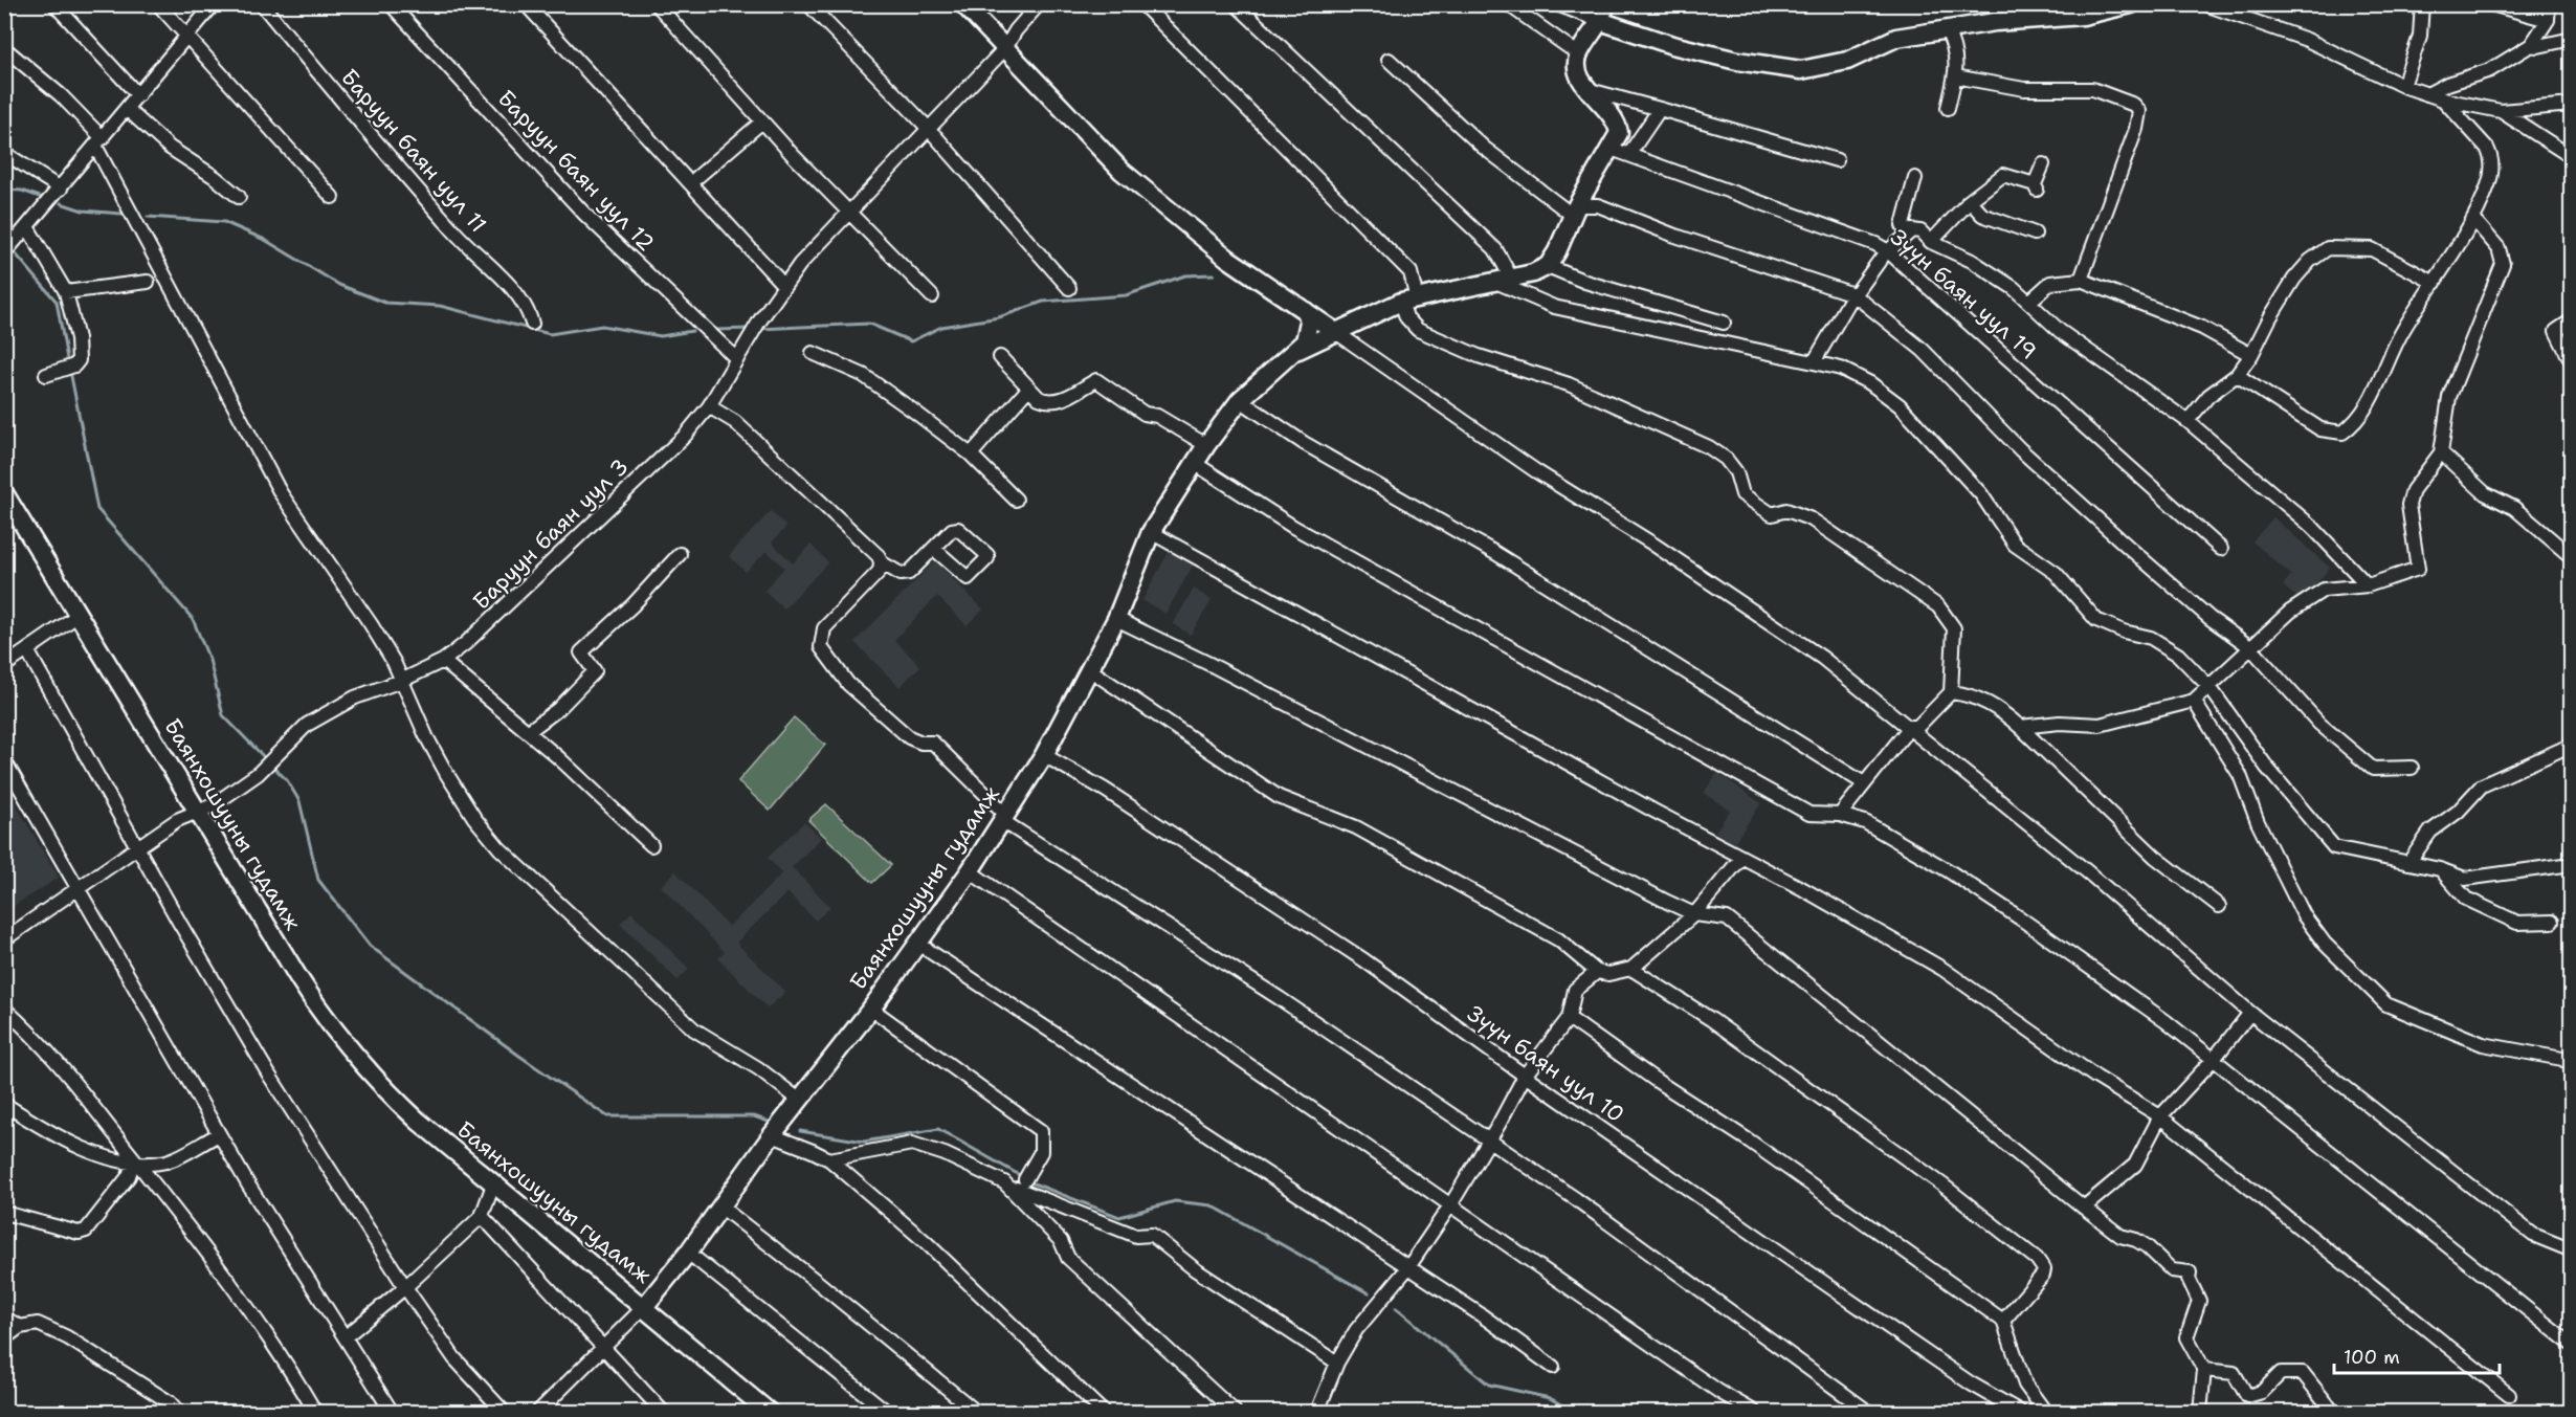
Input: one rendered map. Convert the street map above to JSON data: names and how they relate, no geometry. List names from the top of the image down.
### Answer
{
  "streets": {
    "street": [
      "Баруун баян уул 11",
      "Баруун баян уул 12",
      "Зүүн баян уул 19",
      "Баруун баян уул 3",
      "Баянхошууны гудамж",
      "Зүүн баян уул 10"
    ]
  },
  "crossings": [
    ["Баруун баян уул 12", "Баруун баян уул 3"],
    ["Баруун баян уул 3", "Баянхошууны гудамж"],
    ["Баянхошууны гудамж", "Зүүн баян уул 10"]
  ],
  "scale_bar": "100 m"
}
